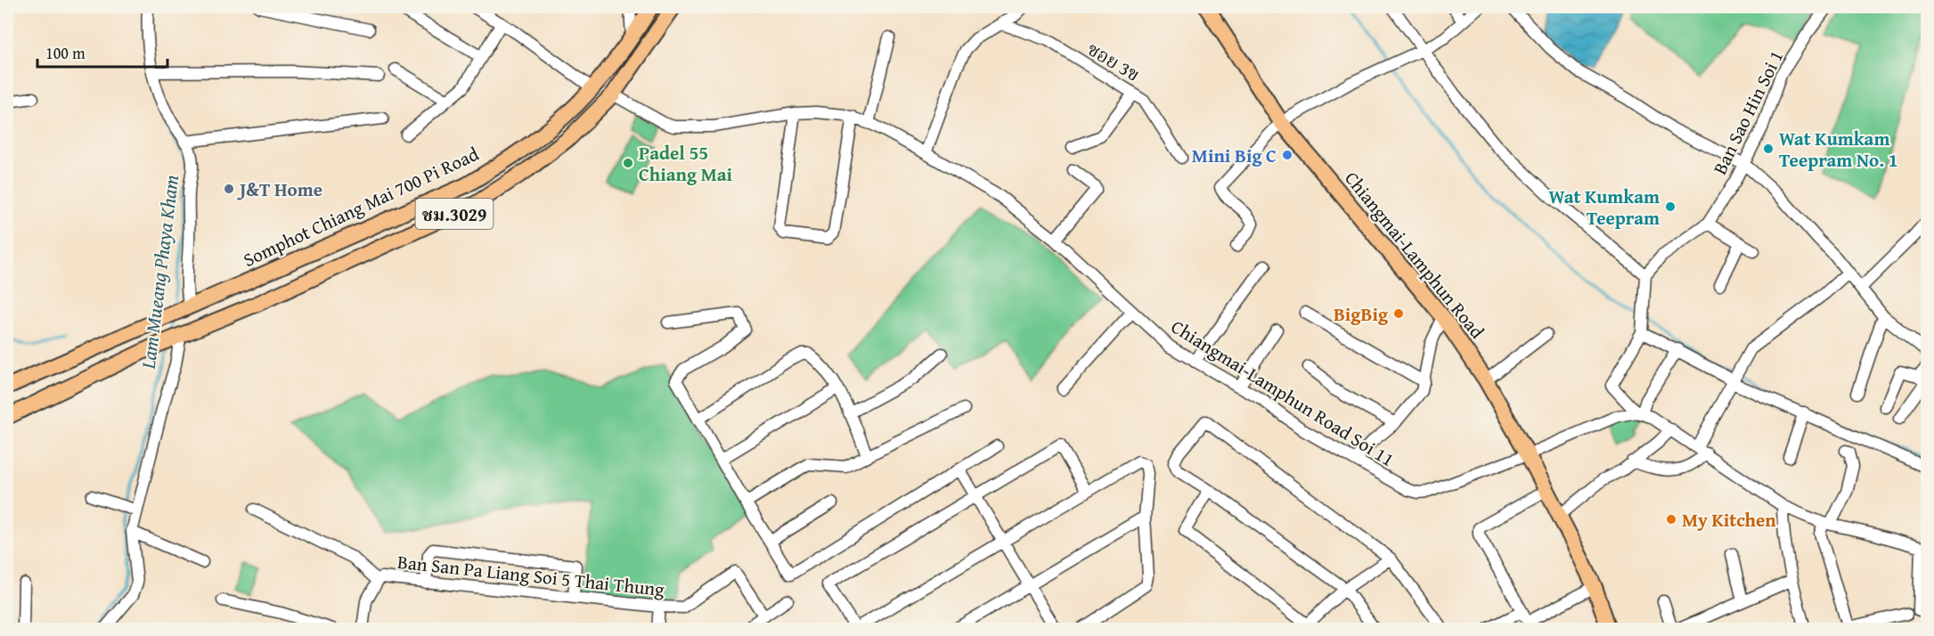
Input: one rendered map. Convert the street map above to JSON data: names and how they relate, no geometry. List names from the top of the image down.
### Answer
{
  "streets": {
    "main road": ["Somphot Chiang Mai 700 Pi Road", "ชม.3029", "Chiangmai-Lamphun Road"],
    "street": [
      "ซอย 3ข",
      "Ban Sao Hin Soi 1",
      "Chiangmai-Lamphun Road Soi 11",
      "Ban San Pa Liang Soi 5 Thai Thung"
    ]
  },
  "crossings": [
    ["ชม.3029", "Chiangmai-Lamphun Road Soi 11"],
    ["Chiangmai-Lamphun Road", "Chiangmai-Lamphun Road Soi 11"]
  ],
  "water": ["Lam Mueang Phaya Kham"],
  "places": [
    "Wat Kumkam Teepram No. 1",
    "Mini Big C",
    "Padel 55 Chiang Mai",
    "J&T Home",
    "Wat Kumkam Teepram",
    "BigBig",
    "My Kitchen"
  ],
  "scale_bar": "100 m"
}
